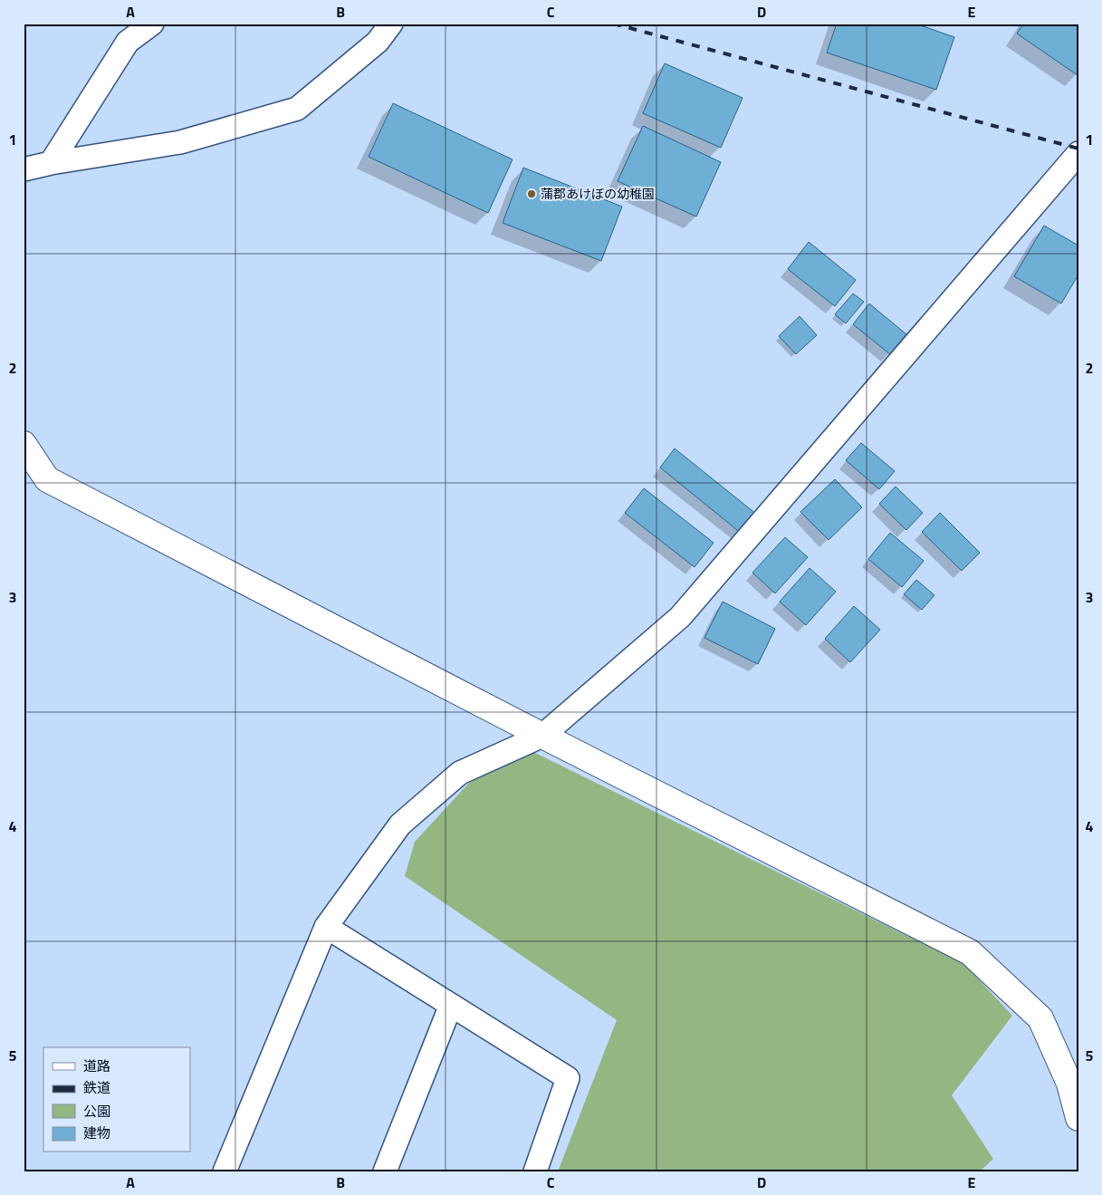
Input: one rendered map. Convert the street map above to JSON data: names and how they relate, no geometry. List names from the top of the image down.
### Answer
{
  "places": ["蒲郡あけぼの幼稚園"],
  "legend": [
    "道路",
    "鉄道",
    "公園",
    "建物"
  ],
  "grid": {
    "columns": [
      "A",
      "B",
      "C",
      "D",
      "E"
    ],
    "rows": [
      "1",
      "2",
      "3",
      "4",
      "5"
    ]
  }
}
